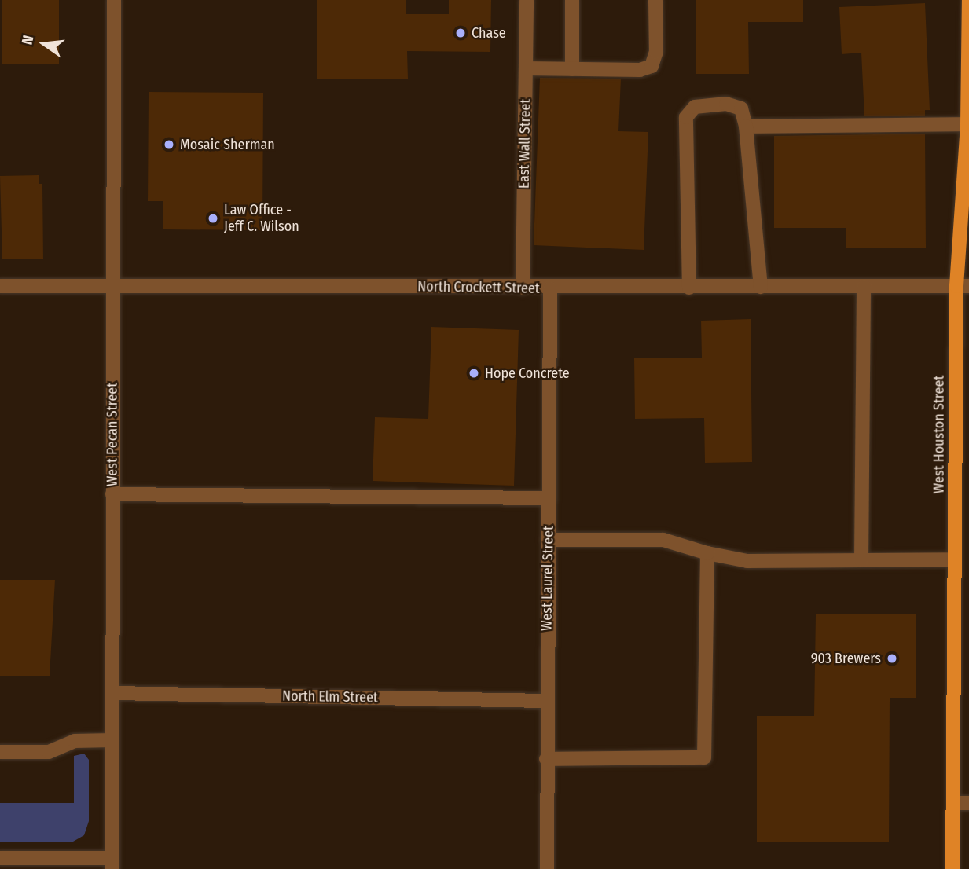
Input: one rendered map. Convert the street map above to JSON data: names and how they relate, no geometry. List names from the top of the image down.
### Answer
{
  "streets": {
    "main road": ["West Houston Street"],
    "street": [
      "East Wall Street",
      "North Crockett Street",
      "West Pecan Street",
      "West Laurel Street",
      "North Elm Street"
    ]
  },
  "crossings": [
    ["East Wall Street", "North Crockett Street"],
    ["North Crockett Street", "West Pecan Street"],
    ["North Crockett Street", "West Houston Street"],
    ["North Crockett Street", "West Laurel Street"],
    ["West Pecan Street", "North Elm Street"],
    ["West Laurel Street", "North Elm Street"]
  ],
  "places": [
    "Chase",
    "Mosaic Sherman",
    "Law Office - Jeff C. Wilson",
    "Hope Concrete",
    "903 Brewers"
  ],
  "north": "left"
}
